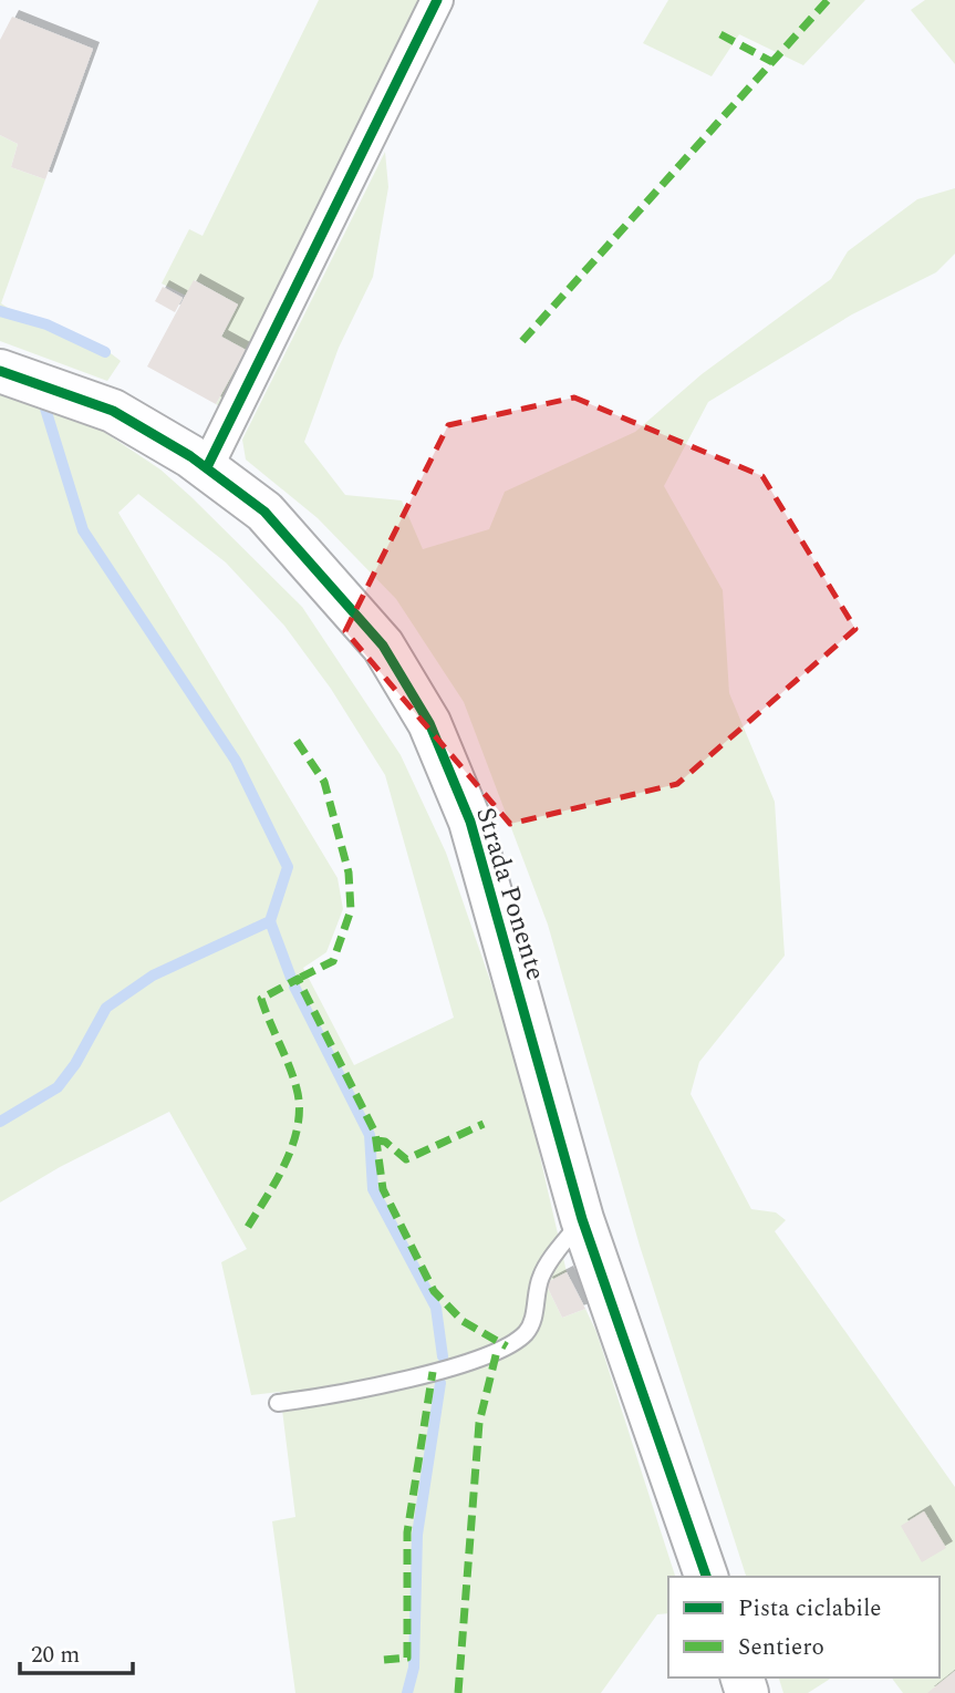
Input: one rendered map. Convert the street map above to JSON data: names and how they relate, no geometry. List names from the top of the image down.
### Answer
{
  "streets": {
    "main road": ["Strada Ponente"]
  },
  "legend": ["Pista ciclabile", "Sentiero"],
  "scale_bar": "20 m"
}
